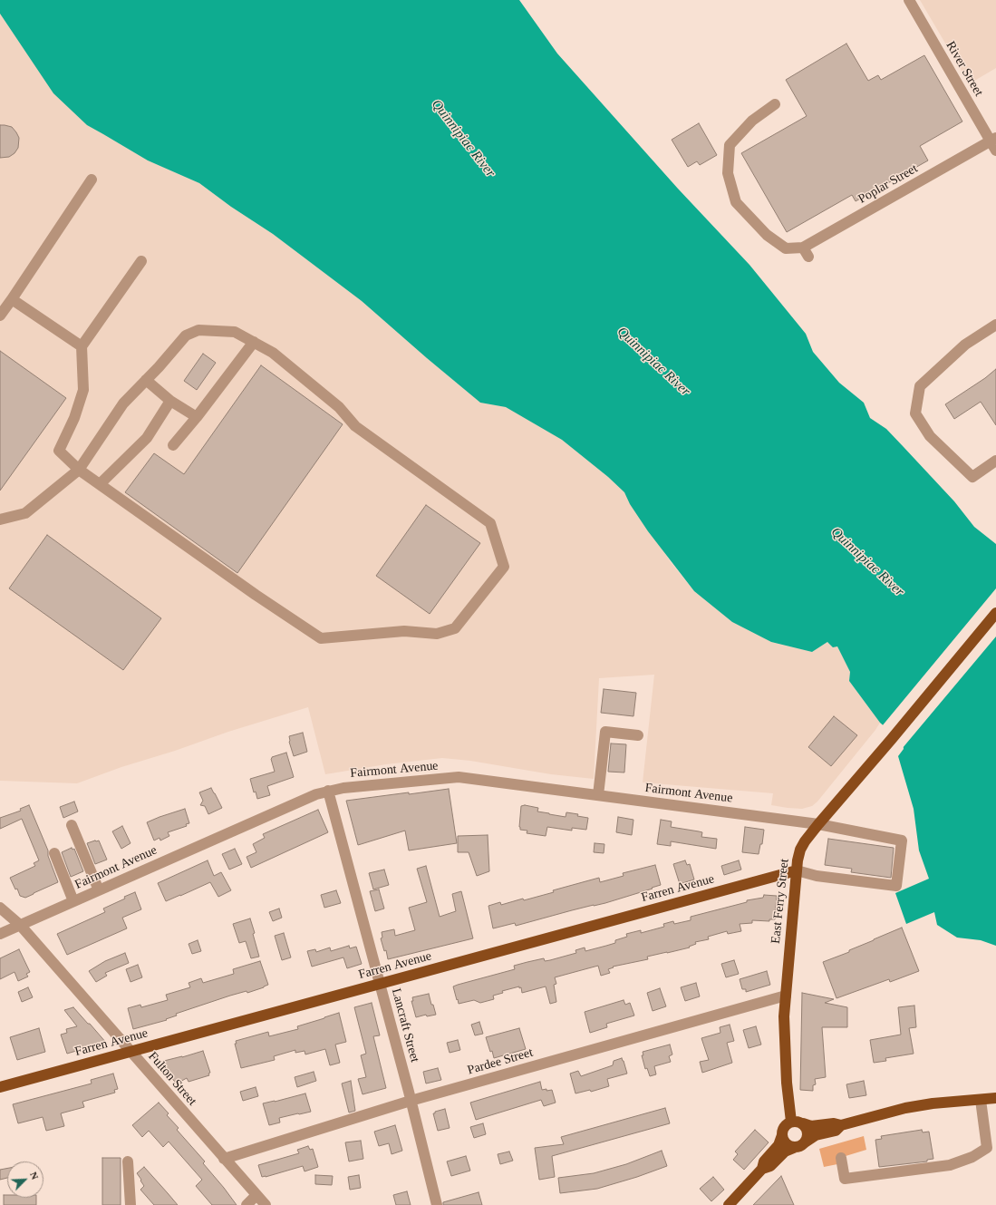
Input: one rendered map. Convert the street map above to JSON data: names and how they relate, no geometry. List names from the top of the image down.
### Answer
{
  "streets": {
    "main road": ["Farren Avenue", "East Ferry Street"],
    "street": [
      "River Street",
      "Poplar Street",
      "Fairmont Avenue",
      "Lancraft Street",
      "Pardee Street",
      "Fulton Street"
    ]
  },
  "crossings": [
    ["River Street", "Poplar Street"],
    ["Fairmont Avenue", "Farren Avenue"],
    ["Fairmont Avenue", "East Ferry Street"],
    ["Fairmont Avenue", "Lancraft Street"],
    ["Fairmont Avenue", "Fulton Street"],
    ["Farren Avenue", "East Ferry Street"],
    ["Farren Avenue", "Lancraft Street"],
    ["Farren Avenue", "Fulton Street"],
    ["East Ferry Street", "Pardee Street"],
    ["Lancraft Street", "Pardee Street"],
    ["Pardee Street", "Fulton Street"]
  ],
  "water": ["Quinnipiac River"],
  "north": "top right"
}
